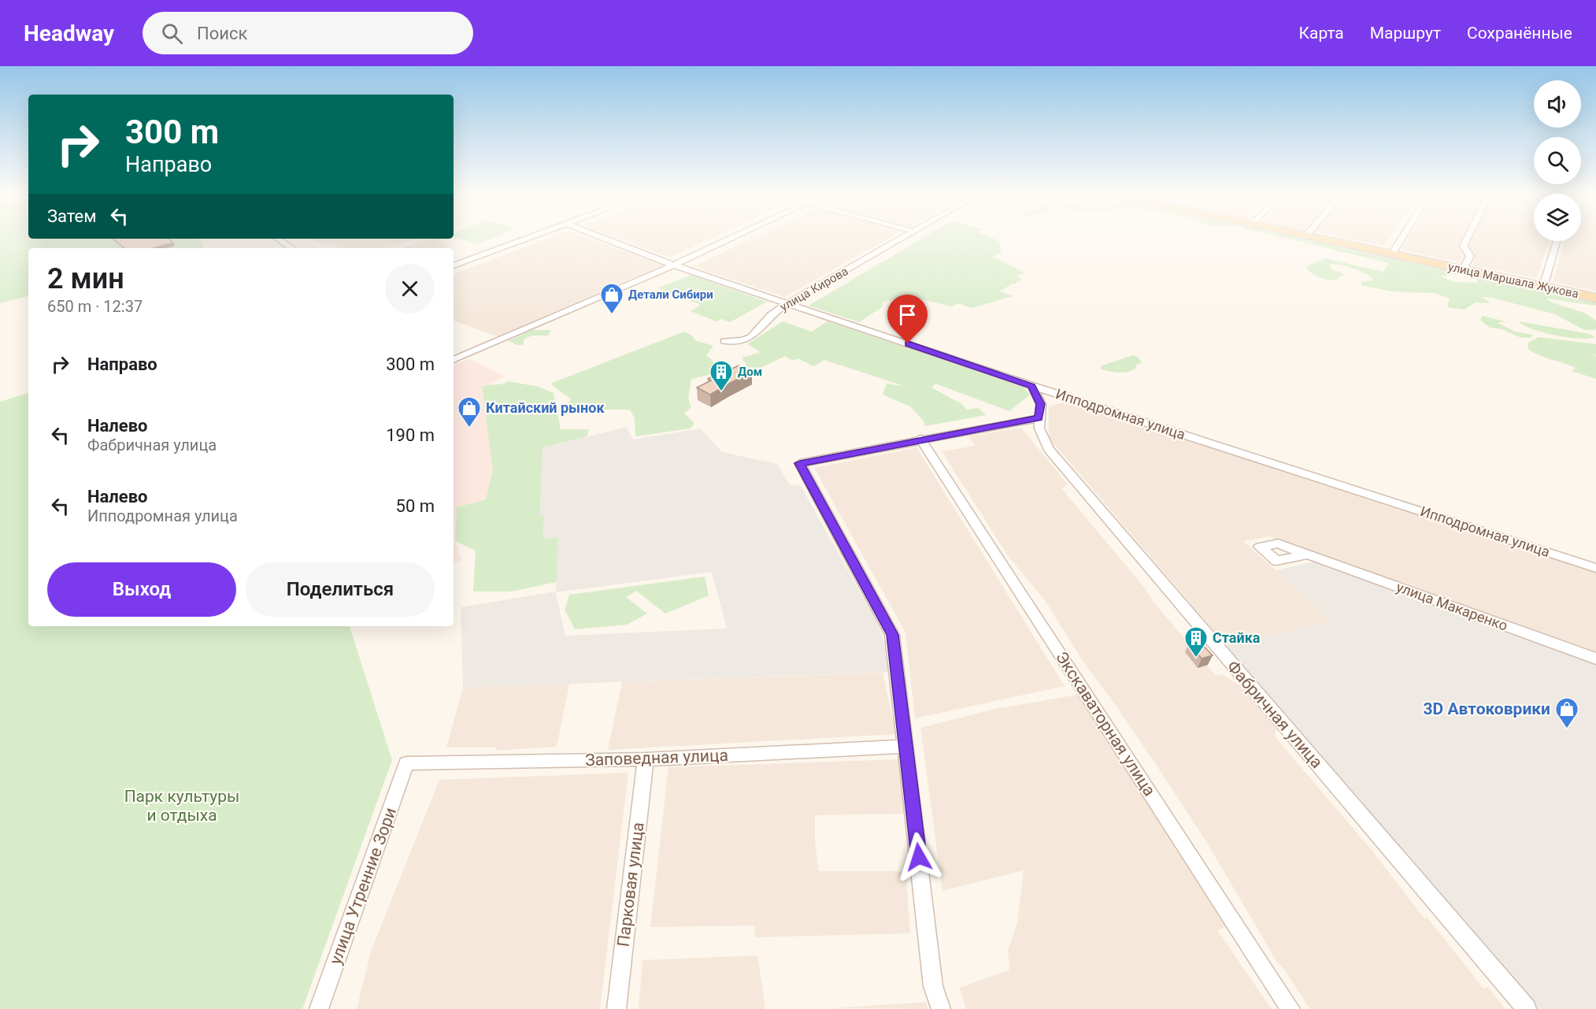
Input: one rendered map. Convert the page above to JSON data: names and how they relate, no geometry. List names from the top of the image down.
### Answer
{
  "streets": {
    "main road": ["улица Маршала Жукова"],
    "street": [
      "улица Кирова",
      "Ипподромная улица",
      "улица Макаренко",
      "Фабричная улица",
      "Экскаваторная улица",
      "Заповедная улица",
      "Парковая улица",
      "улица Утренние Зори"
    ]
  },
  "crossings": [
    ["улица Кирова", "Ипподромная улица"],
    ["Ипподромная улица", "Фабричная улица"],
    ["Заповедная улица", "Парковая улица"],
    ["Заповедная улица", "улица Утренние Зори"]
  ],
  "parks": ["Парк культуры и отдыха"],
  "places": {
    "shop": ["Детали Сибири", "Китайский рынок", "3D Автоковрики"],
    "building": ["Дом", "Стайка"]
  },
  "page": {
    "header": "Headway",
    "search": "Поиск",
    "nav": ["Карта", "Маршрут", "Сохранённые"],
    "turn": ["300 m", "Направо"],
    "then": "Затем",
    "heading": ["2 мин", "650 m · 12:37"],
    "list": [
      {
        "name": "Направо",
        "value": "300 m"
      },
      {
        "name": "Налево",
        "note": "Фабричная улица",
        "value": "190 m"
      },
      {
        "name": "Налево",
        "note": "Ипподромная улица",
        "value": "50 m"
      }
    ],
    "buttons": ["Выход", "Поделиться"]
  }
}
